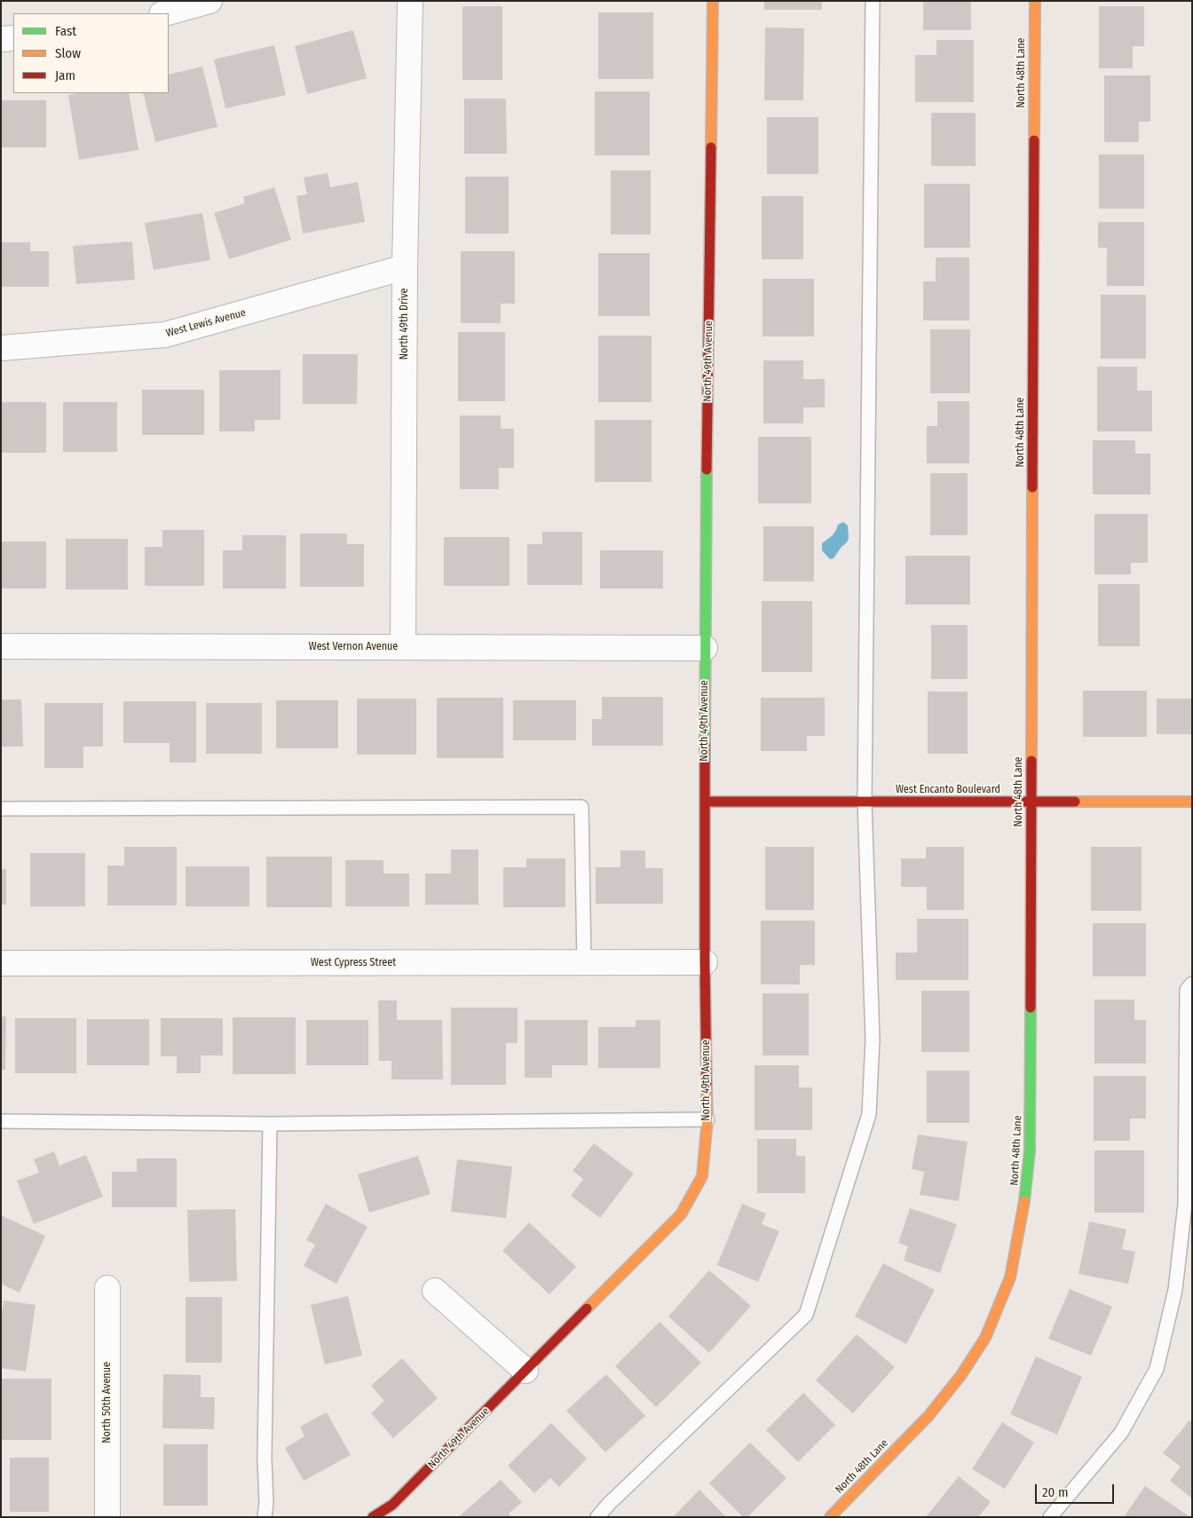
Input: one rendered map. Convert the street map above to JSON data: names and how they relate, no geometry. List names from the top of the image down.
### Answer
{
  "streets": {
    "street": [
      "North 48th Lane",
      "West Lewis Avenue",
      "North 49th Drive",
      "North 49th Avenue",
      "West Vernon Avenue",
      "West Encanto Boulevard",
      "West Cypress Street",
      "North 50th Avenue"
    ]
  },
  "crossings": [
    ["North 48th Lane", "West Encanto Boulevard"],
    ["West Lewis Avenue", "North 49th Drive"],
    ["North 49th Drive", "West Vernon Avenue"],
    ["North 49th Avenue", "West Vernon Avenue"],
    ["North 49th Avenue", "West Encanto Boulevard"],
    ["North 49th Avenue", "West Cypress Street"]
  ],
  "legend": ["Fast", "Slow", "Jam"],
  "scale_bar": "20 m"
}
